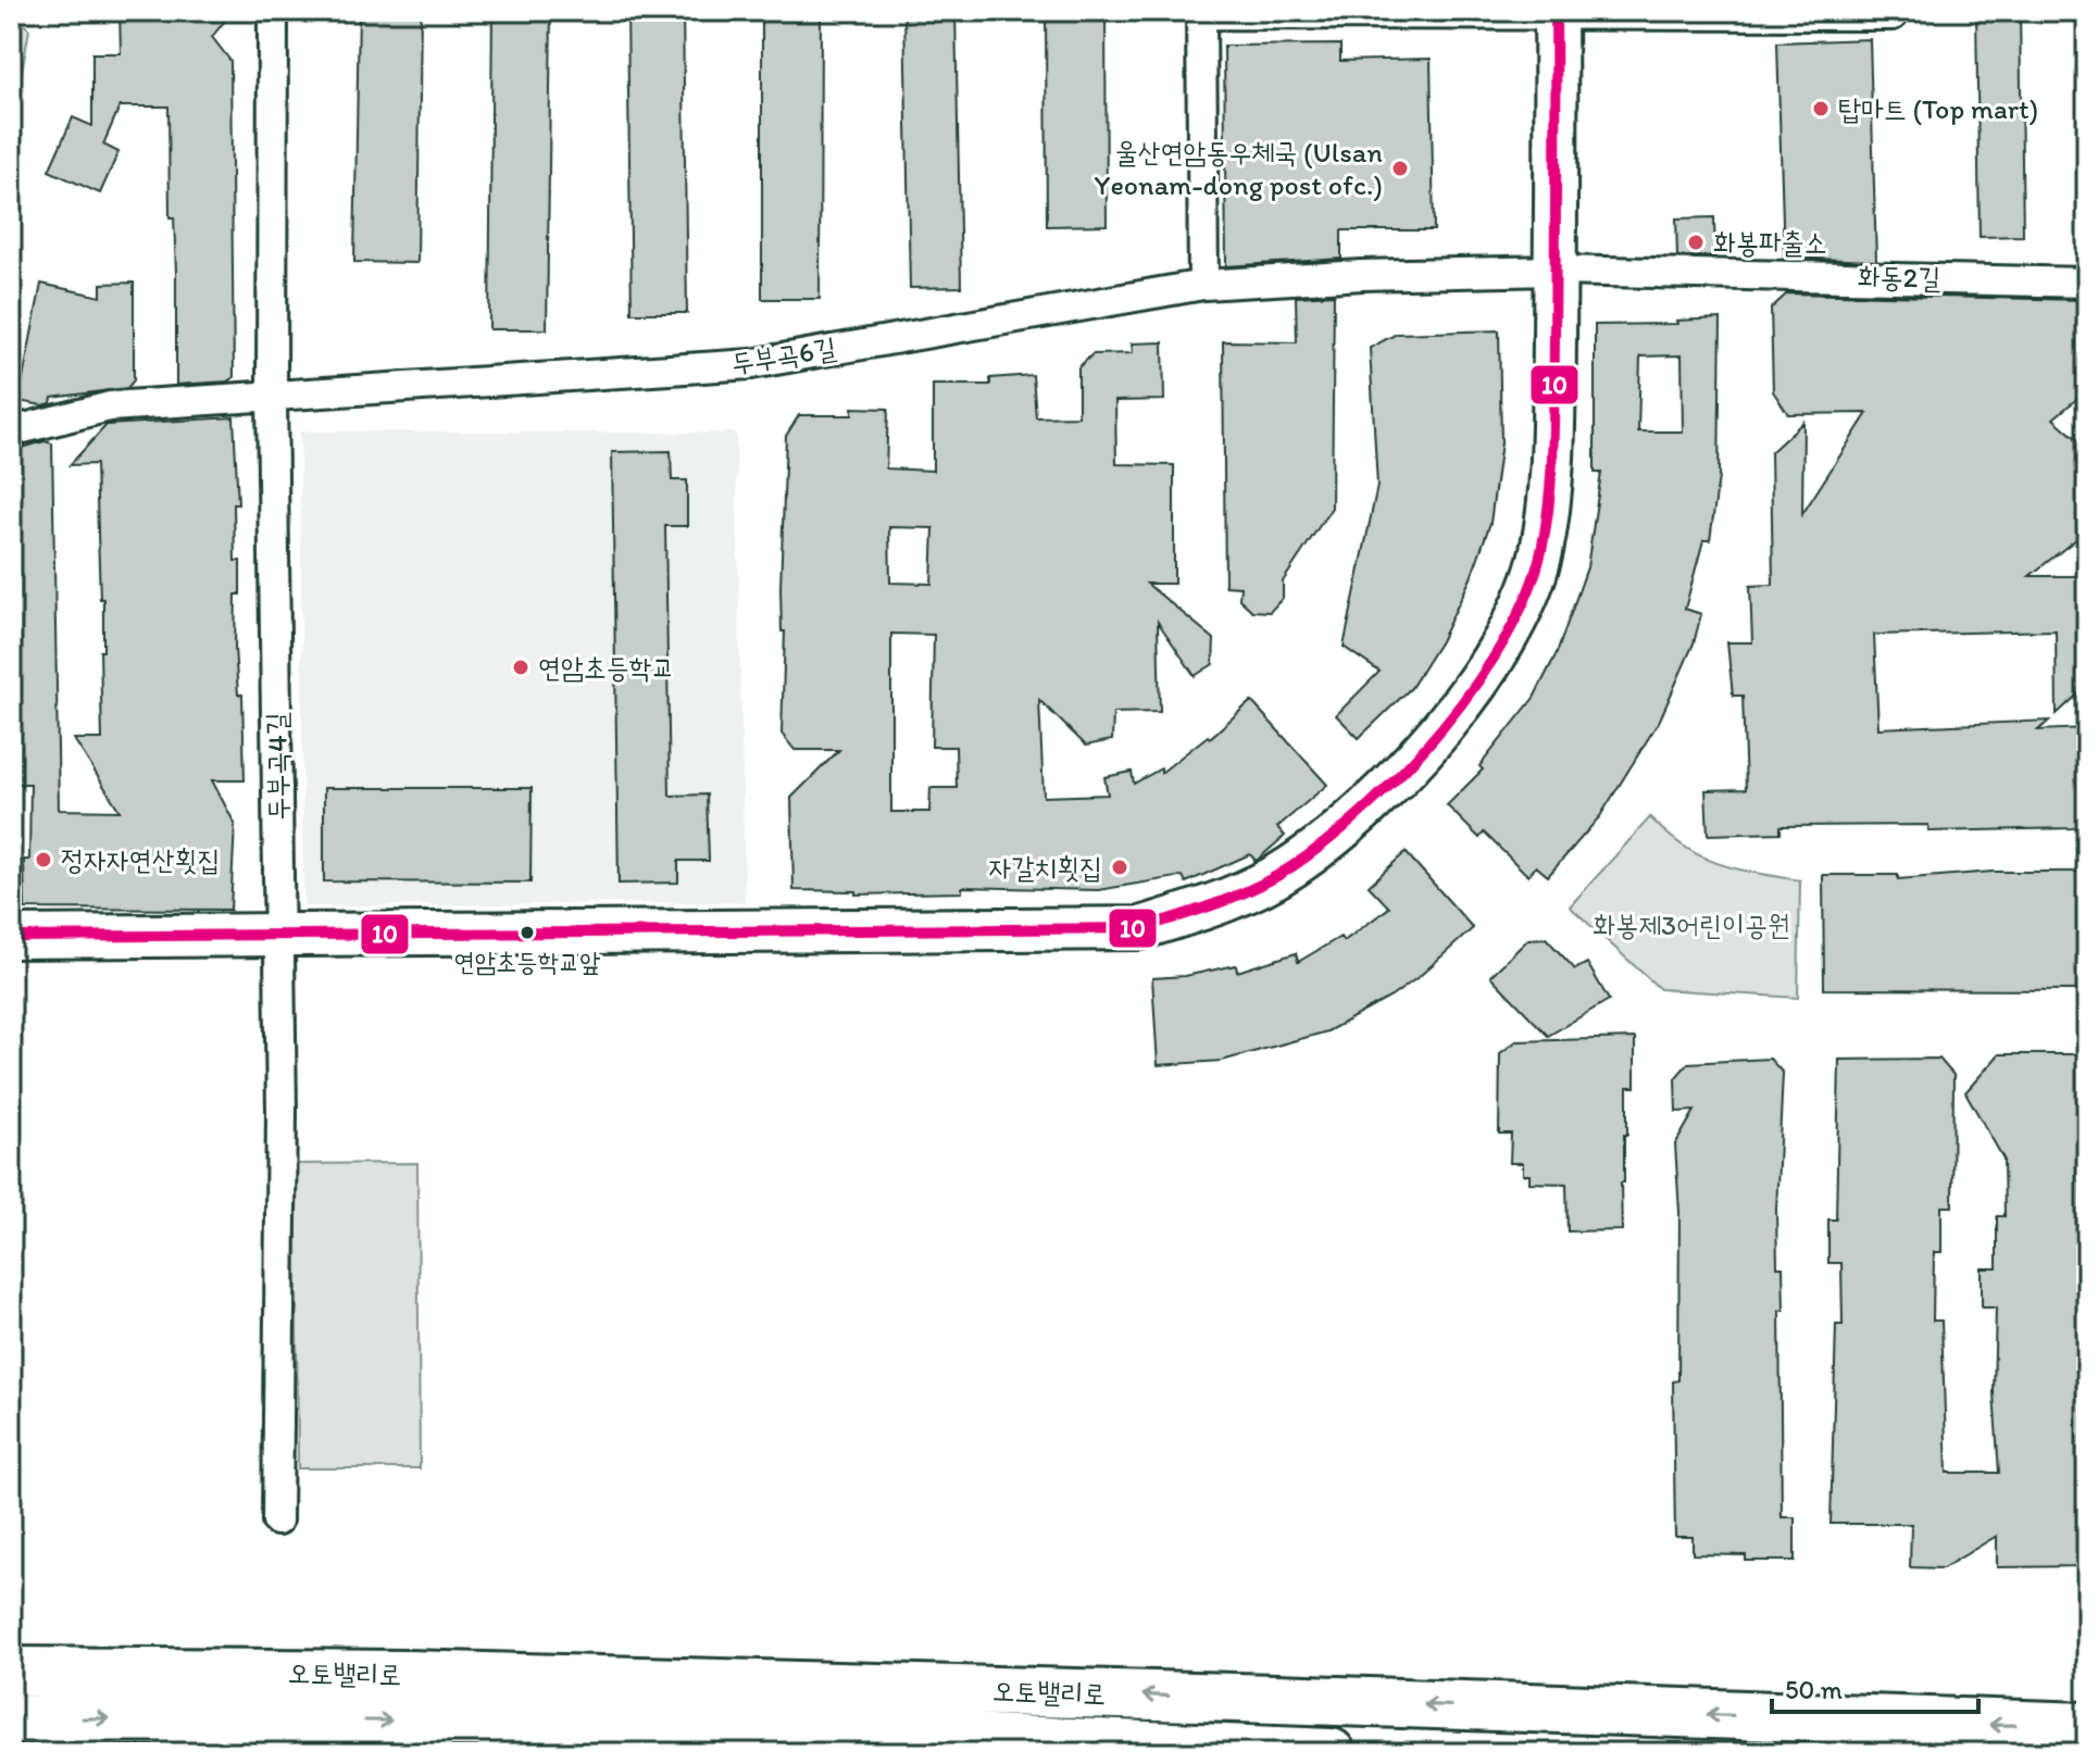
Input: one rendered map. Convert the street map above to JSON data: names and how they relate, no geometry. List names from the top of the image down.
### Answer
{
  "streets": {
    "highway": ["오토밸리로"],
    "street": ["화동2길", "두부곡6길", "두부곡4길"]
  },
  "crossings": [
    ["화동2길", "두부곡6길"],
    ["두부곡6길", "두부곡4길"]
  ],
  "parks": ["화봉제3어린이공원"],
  "places": [
    "탑마트 (Top mart)",
    "울산연암동우체국 (Ulsan Yeonam-dong post ofc.)",
    "화봉파출소",
    "연암초등학교",
    "정자자연산횟집",
    "자갈치횟집",
    "연암초등학교앞"
  ],
  "lines": ["transit line 10"],
  "scale_bar": "50 m"
}
